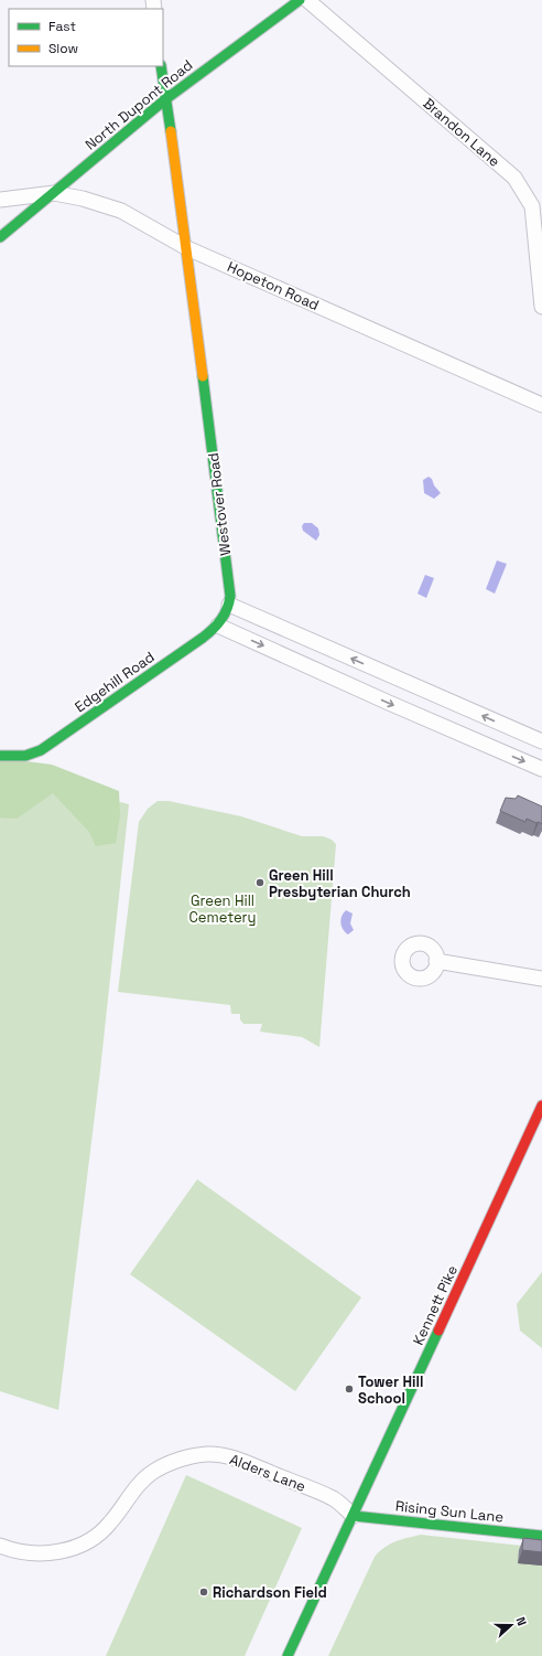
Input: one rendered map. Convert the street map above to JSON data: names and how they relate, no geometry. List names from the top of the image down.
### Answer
{
  "streets": {
    "street": [
      "North Dupont Road",
      "Brandon Lane",
      "Hopeton Road",
      "Westover Road",
      "Edgehill Road",
      "Kennett Pike",
      "Alders Lane",
      "Rising Sun Lane"
    ]
  },
  "crossings": [
    ["North Dupont Road", "Hopeton Road"],
    ["North Dupont Road", "Westover Road"],
    ["Hopeton Road", "Westover Road"],
    ["Westover Road", "Edgehill Road"],
    ["Kennett Pike", "Alders Lane"],
    ["Kennett Pike", "Rising Sun Lane"],
    ["Alders Lane", "Rising Sun Lane"]
  ],
  "parks": ["Green Hill Cemetery"],
  "places": ["Green Hill Presbyterian Church", "Tower Hill School", "Richardson Field"],
  "legend": ["Fast", "Slow"],
  "north": "right"
}
